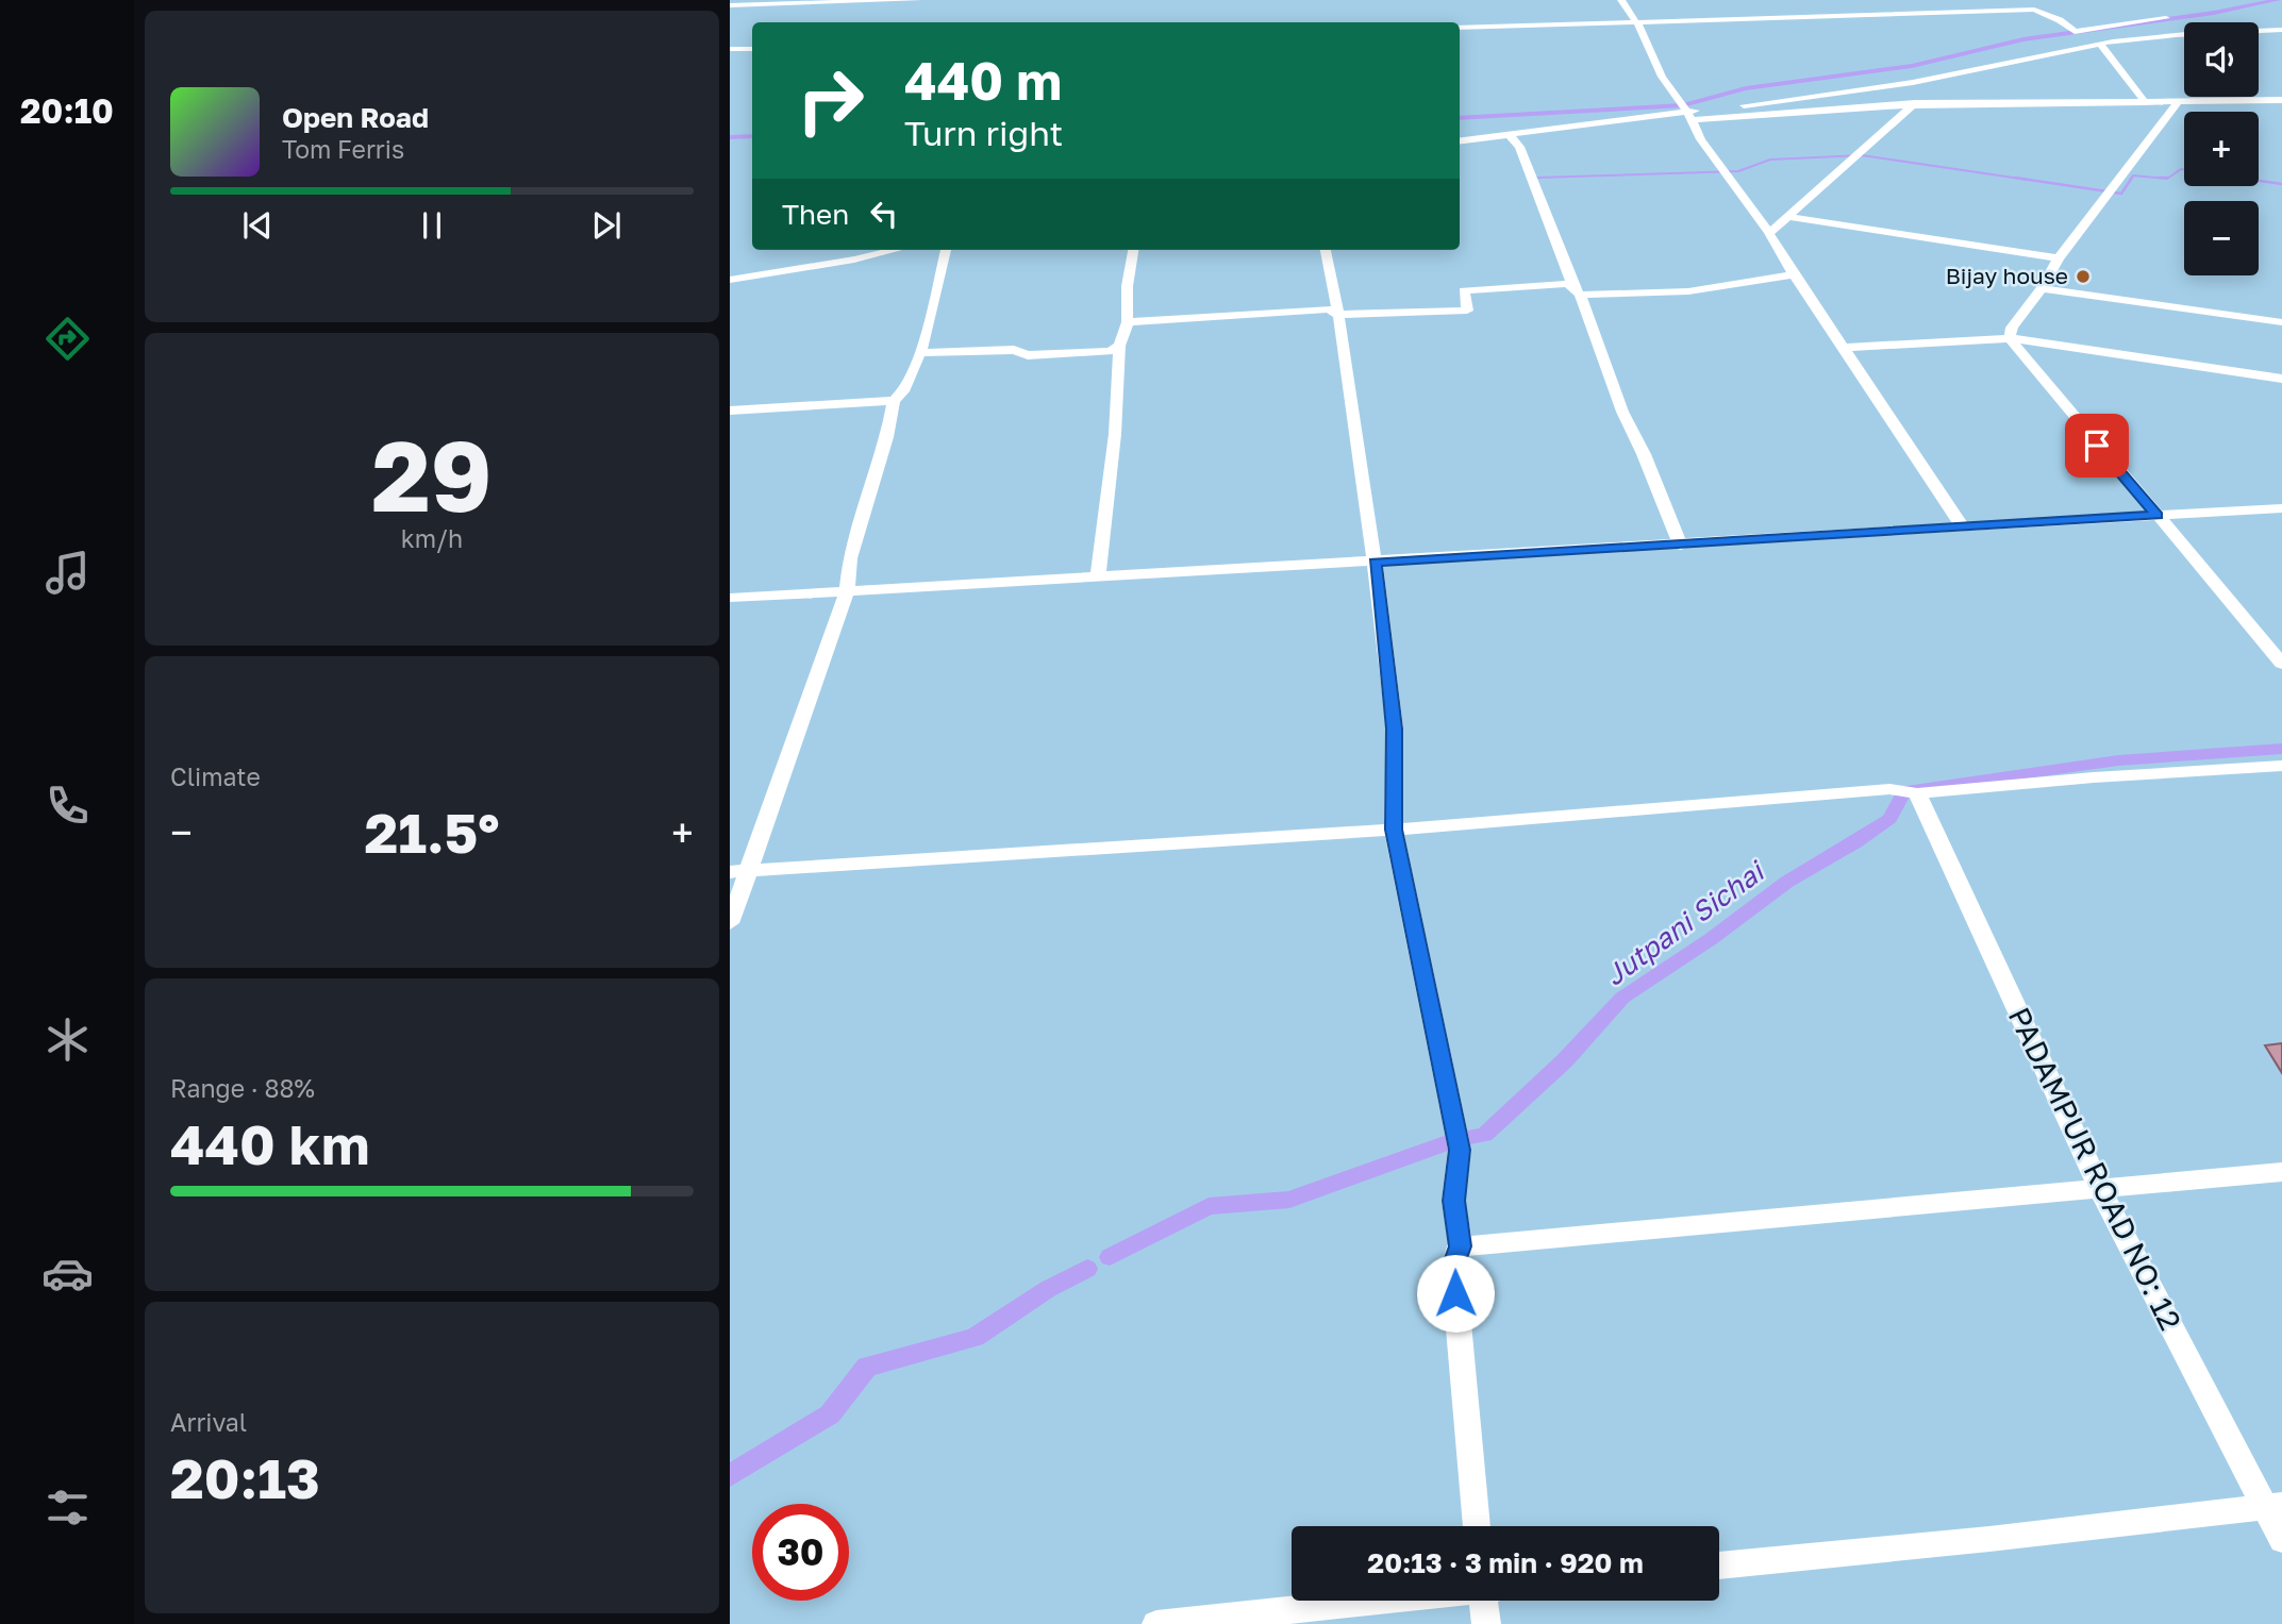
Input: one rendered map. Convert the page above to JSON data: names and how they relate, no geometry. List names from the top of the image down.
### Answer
{
  "streets": {
    "street": ["PADAMPUR ROAD NO: 12"]
  },
  "water": ["Jutpani Sichai"],
  "places": ["Bijay house"],
  "page": {
    "tabs": "20:10",
    "map_buttons": ["+", "−"],
    "turn": ["440 m", "Turn right"],
    "song": ["Open Road", "Tom Ferris"],
    "then": "Then",
    "tile": [
      ["29", "km/h"],
      "Climate",
      ["Range · 88%", "440 km"],
      ["Arrival", "20:13"]
    ],
    "heat": ["−", "21.5°", "+"],
    "limit": "30",
    "trip": "20:13 · 3 min · 920 m"
  }
}
